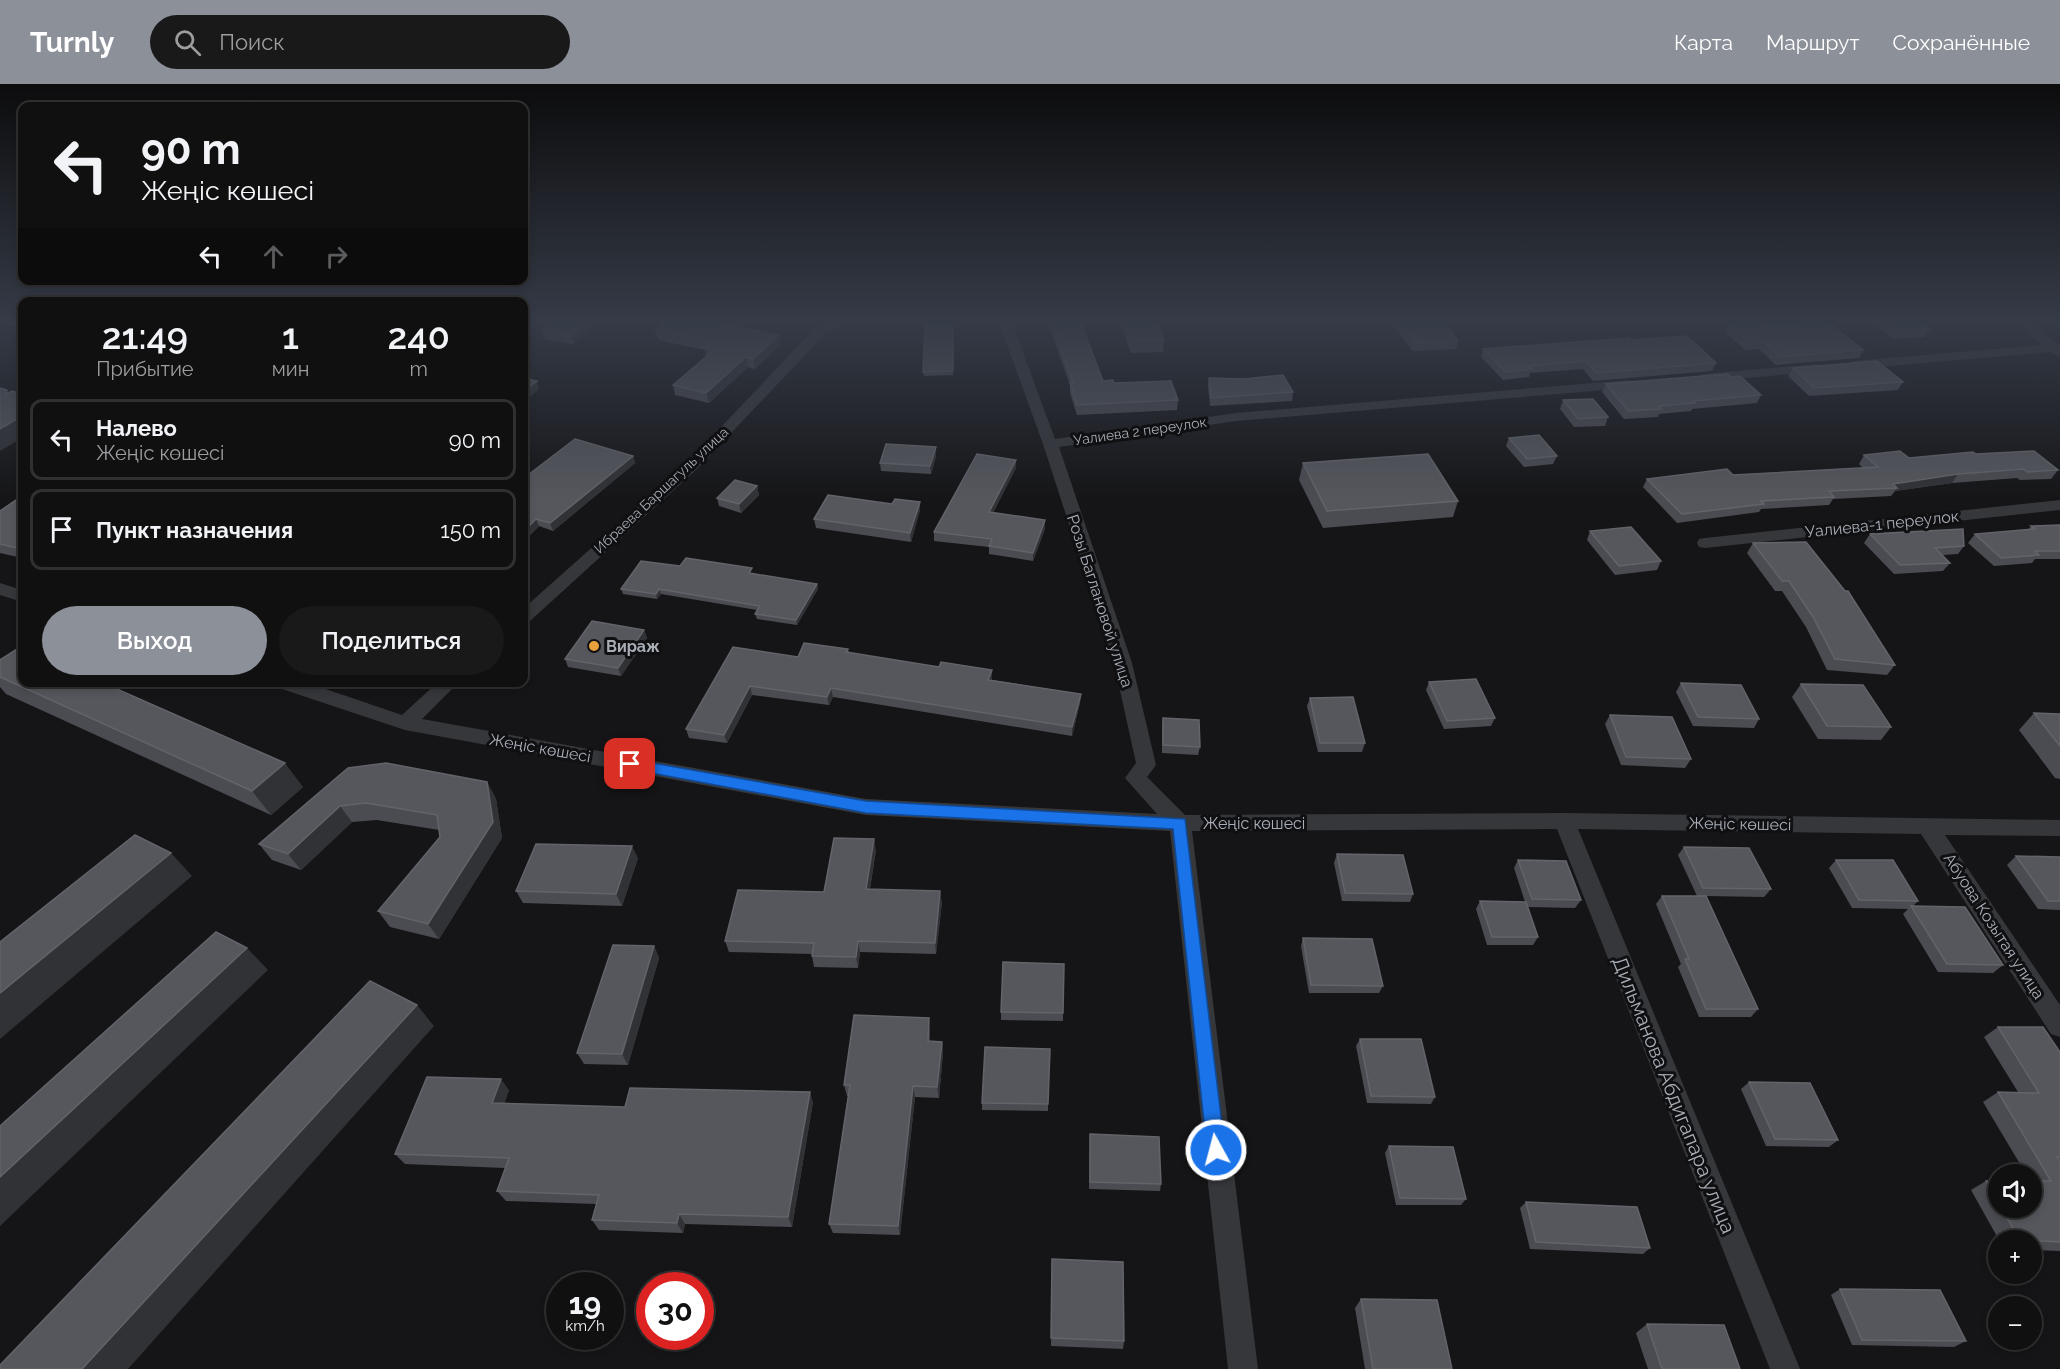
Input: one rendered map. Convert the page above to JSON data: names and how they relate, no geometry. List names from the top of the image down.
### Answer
{
  "streets": {
    "street": [
      "Уалиева 2 переулок",
      "Ибраева Баршагуль улица",
      "Уалиева-1 переулок",
      "Розы Баглановой улица",
      "Жеңіс көшесі",
      "Абуова Козытая улица",
      "Дильманова Абдигапара улица"
    ]
  },
  "crossings": [
    ["Уалиева 2 переулок", "Розы Баглановой улица"],
    ["Розы Баглановой улица", "Жеңіс көшесі"],
    ["Жеңіс көшесі", "Абуова Козытая улица"],
    ["Жеңіс көшесі", "Дильманова Абдигапара улица"]
  ],
  "places": ["Вираж"],
  "page": {
    "header": "Turnly",
    "search": "Поиск",
    "nav": ["Карта", "Маршрут", "Сохранённые"],
    "turn": ["90 m", "Жеңіс көшесі"],
    "eta": [
      "21:49",
      "Прибытие",
      "1",
      "мин",
      "240",
      "m"
    ],
    "list": [
      {
        "name": "Налево",
        "note": "Жеңіс көшесі",
        "value": "90 m"
      },
      {
        "name": "Пункт назначения",
        "value": "150 m"
      }
    ],
    "buttons": ["Выход", "Поделиться"],
    "map_buttons": ["+", "−"],
    "speed": "19 km/h",
    "limit": "30"
  }
}
